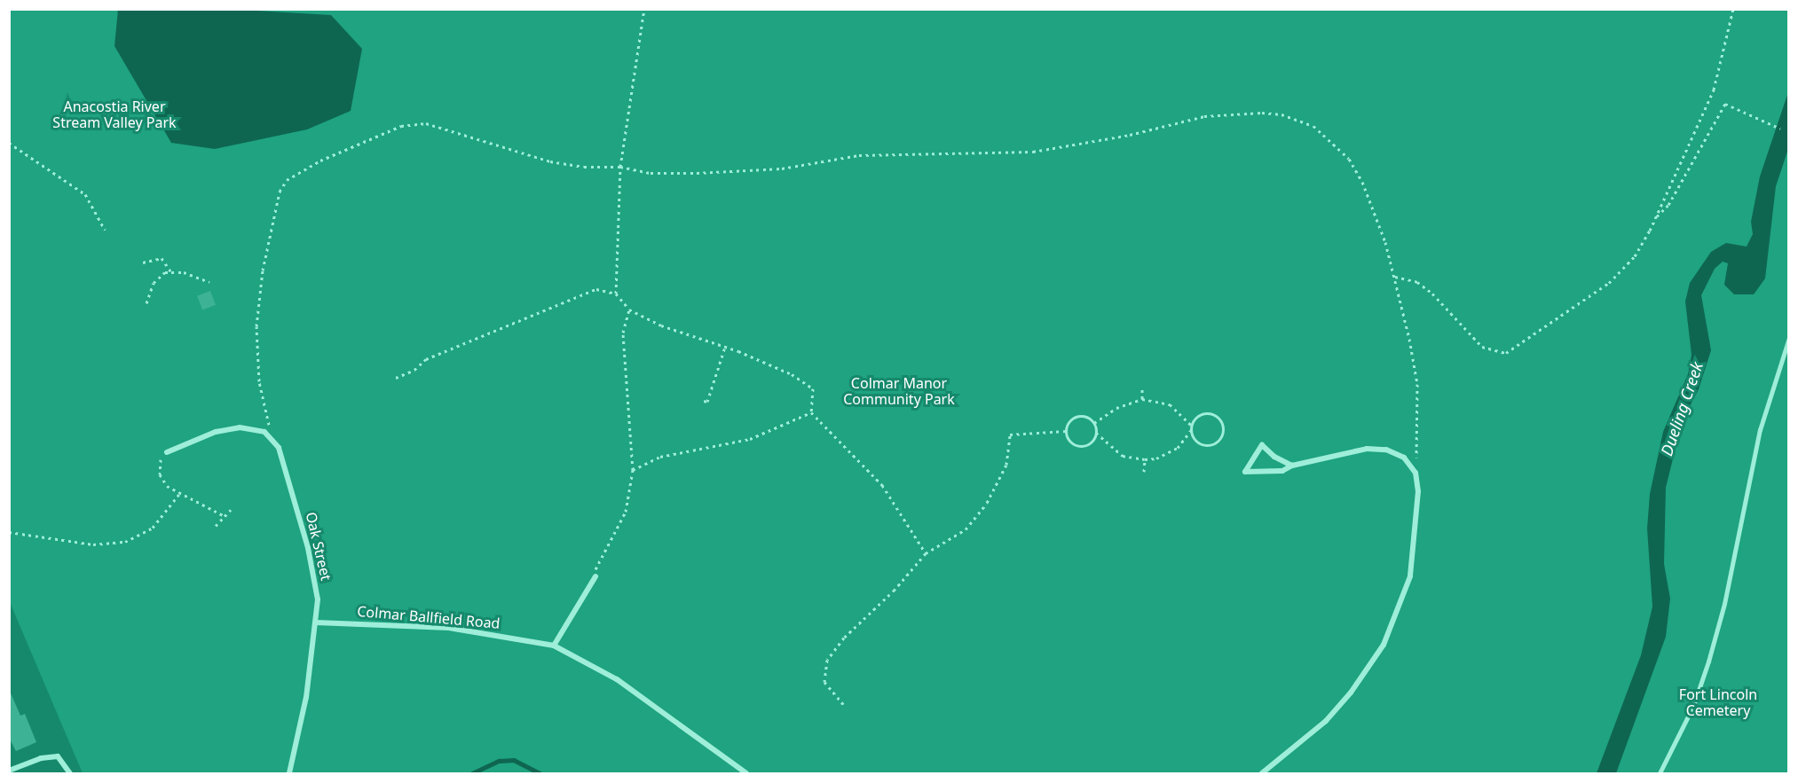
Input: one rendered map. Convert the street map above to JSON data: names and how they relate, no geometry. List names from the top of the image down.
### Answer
{
  "streets": {
    "street": ["Oak Street", "Colmar Ballfield Road"]
  },
  "crossings": [
    ["Oak Street", "Colmar Ballfield Road"]
  ],
  "water": ["Dueling Creek"],
  "parks": ["Anacostia River Stream Valley Park", "Colmar Manor Community Park", "Fort Lincoln Cemetery"]
}
